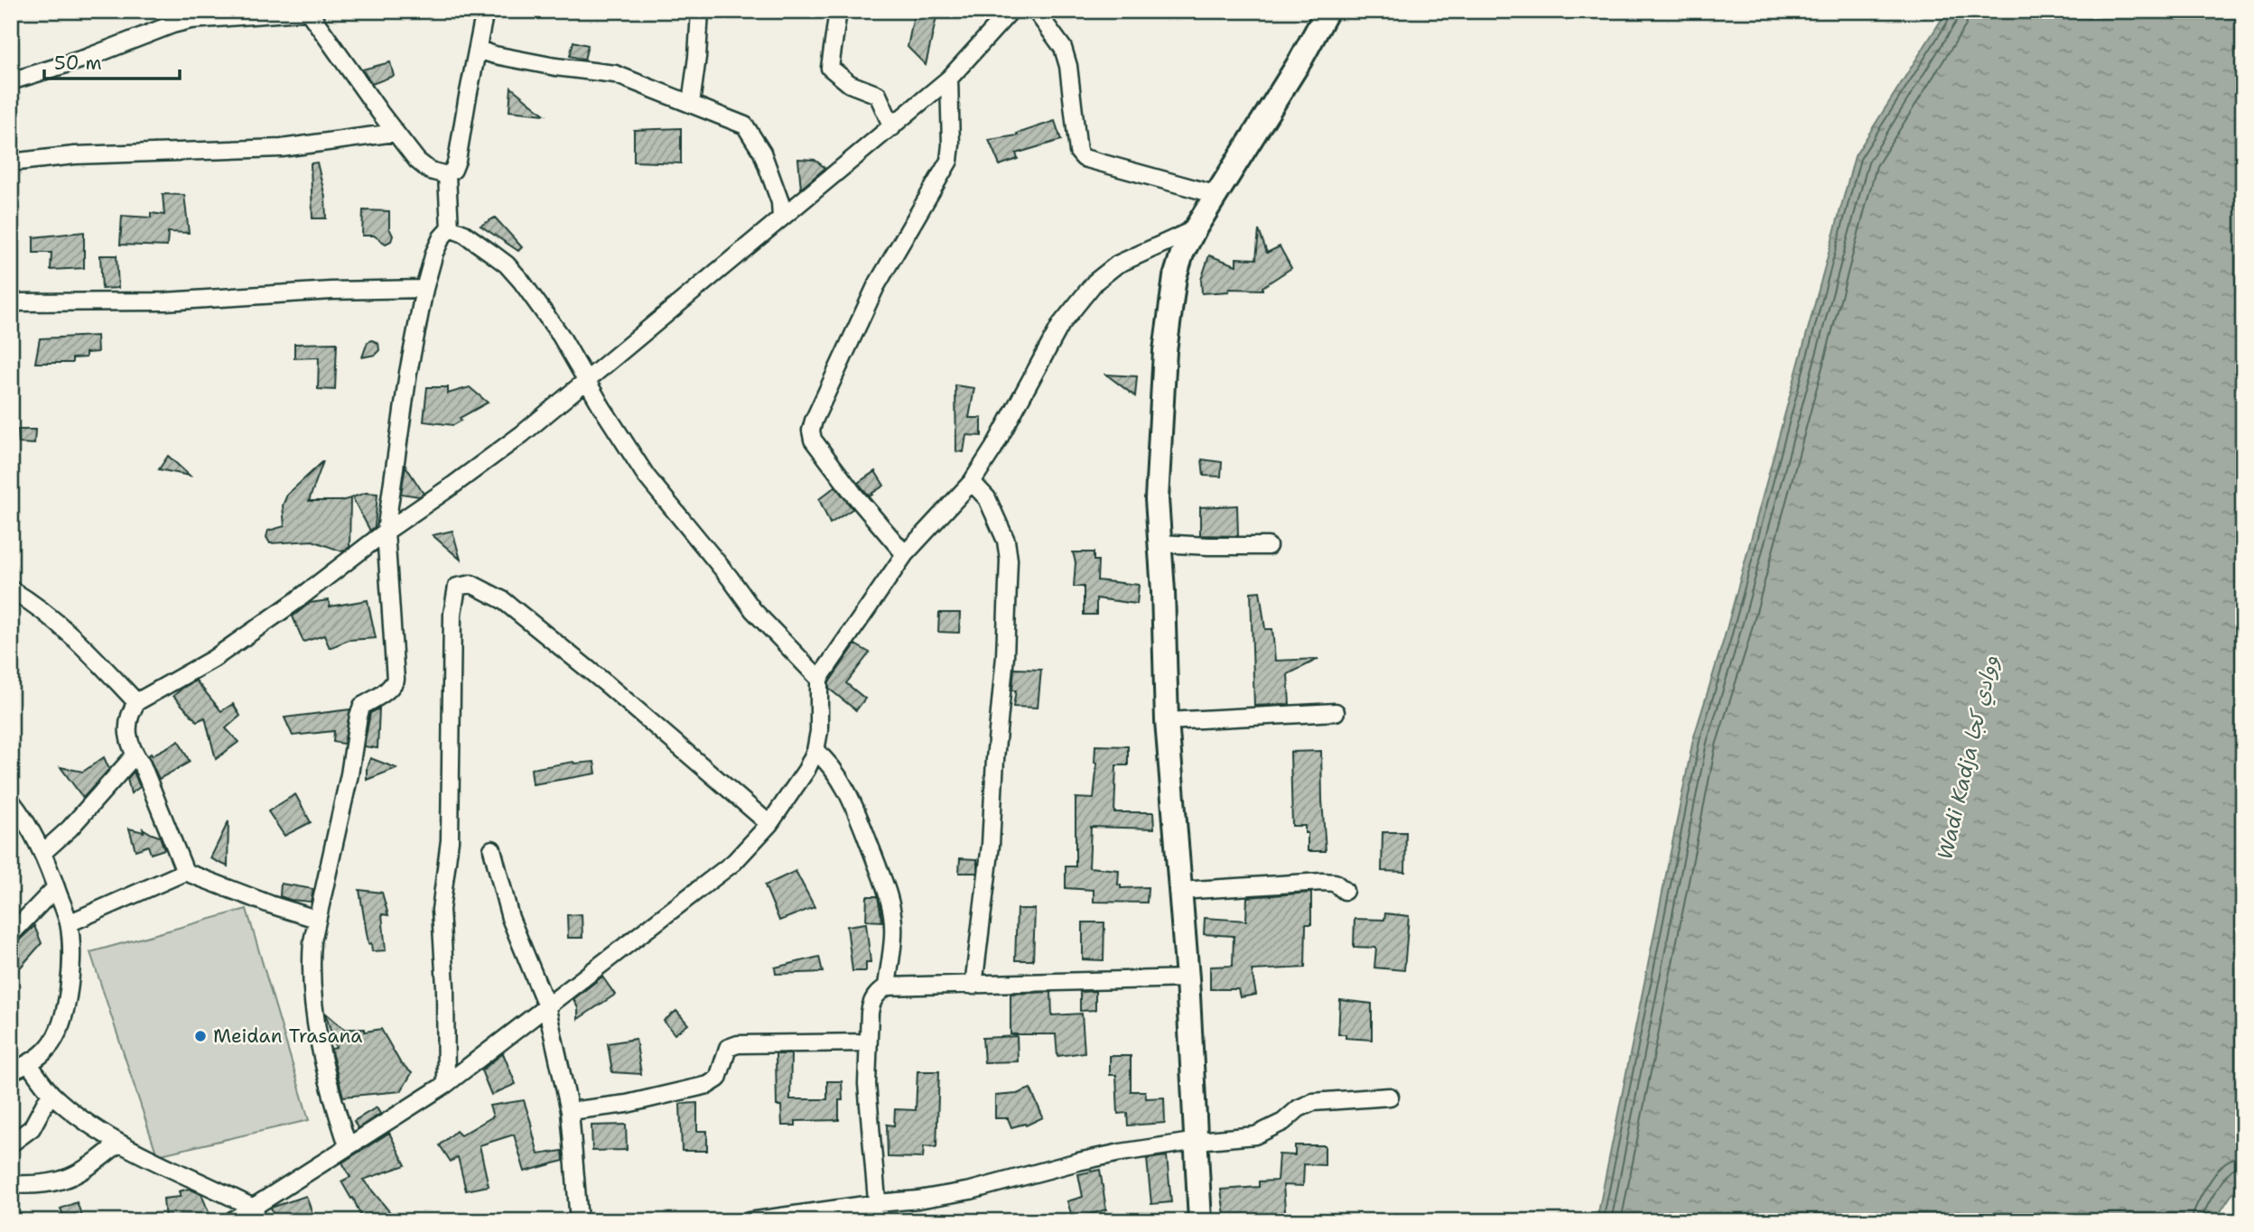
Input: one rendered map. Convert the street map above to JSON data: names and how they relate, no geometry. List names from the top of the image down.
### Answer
{
  "water": ["Wadi Kadja ووادي كجا"],
  "places": ["Meidan Trasana"],
  "scale_bar": "50 m"
}
